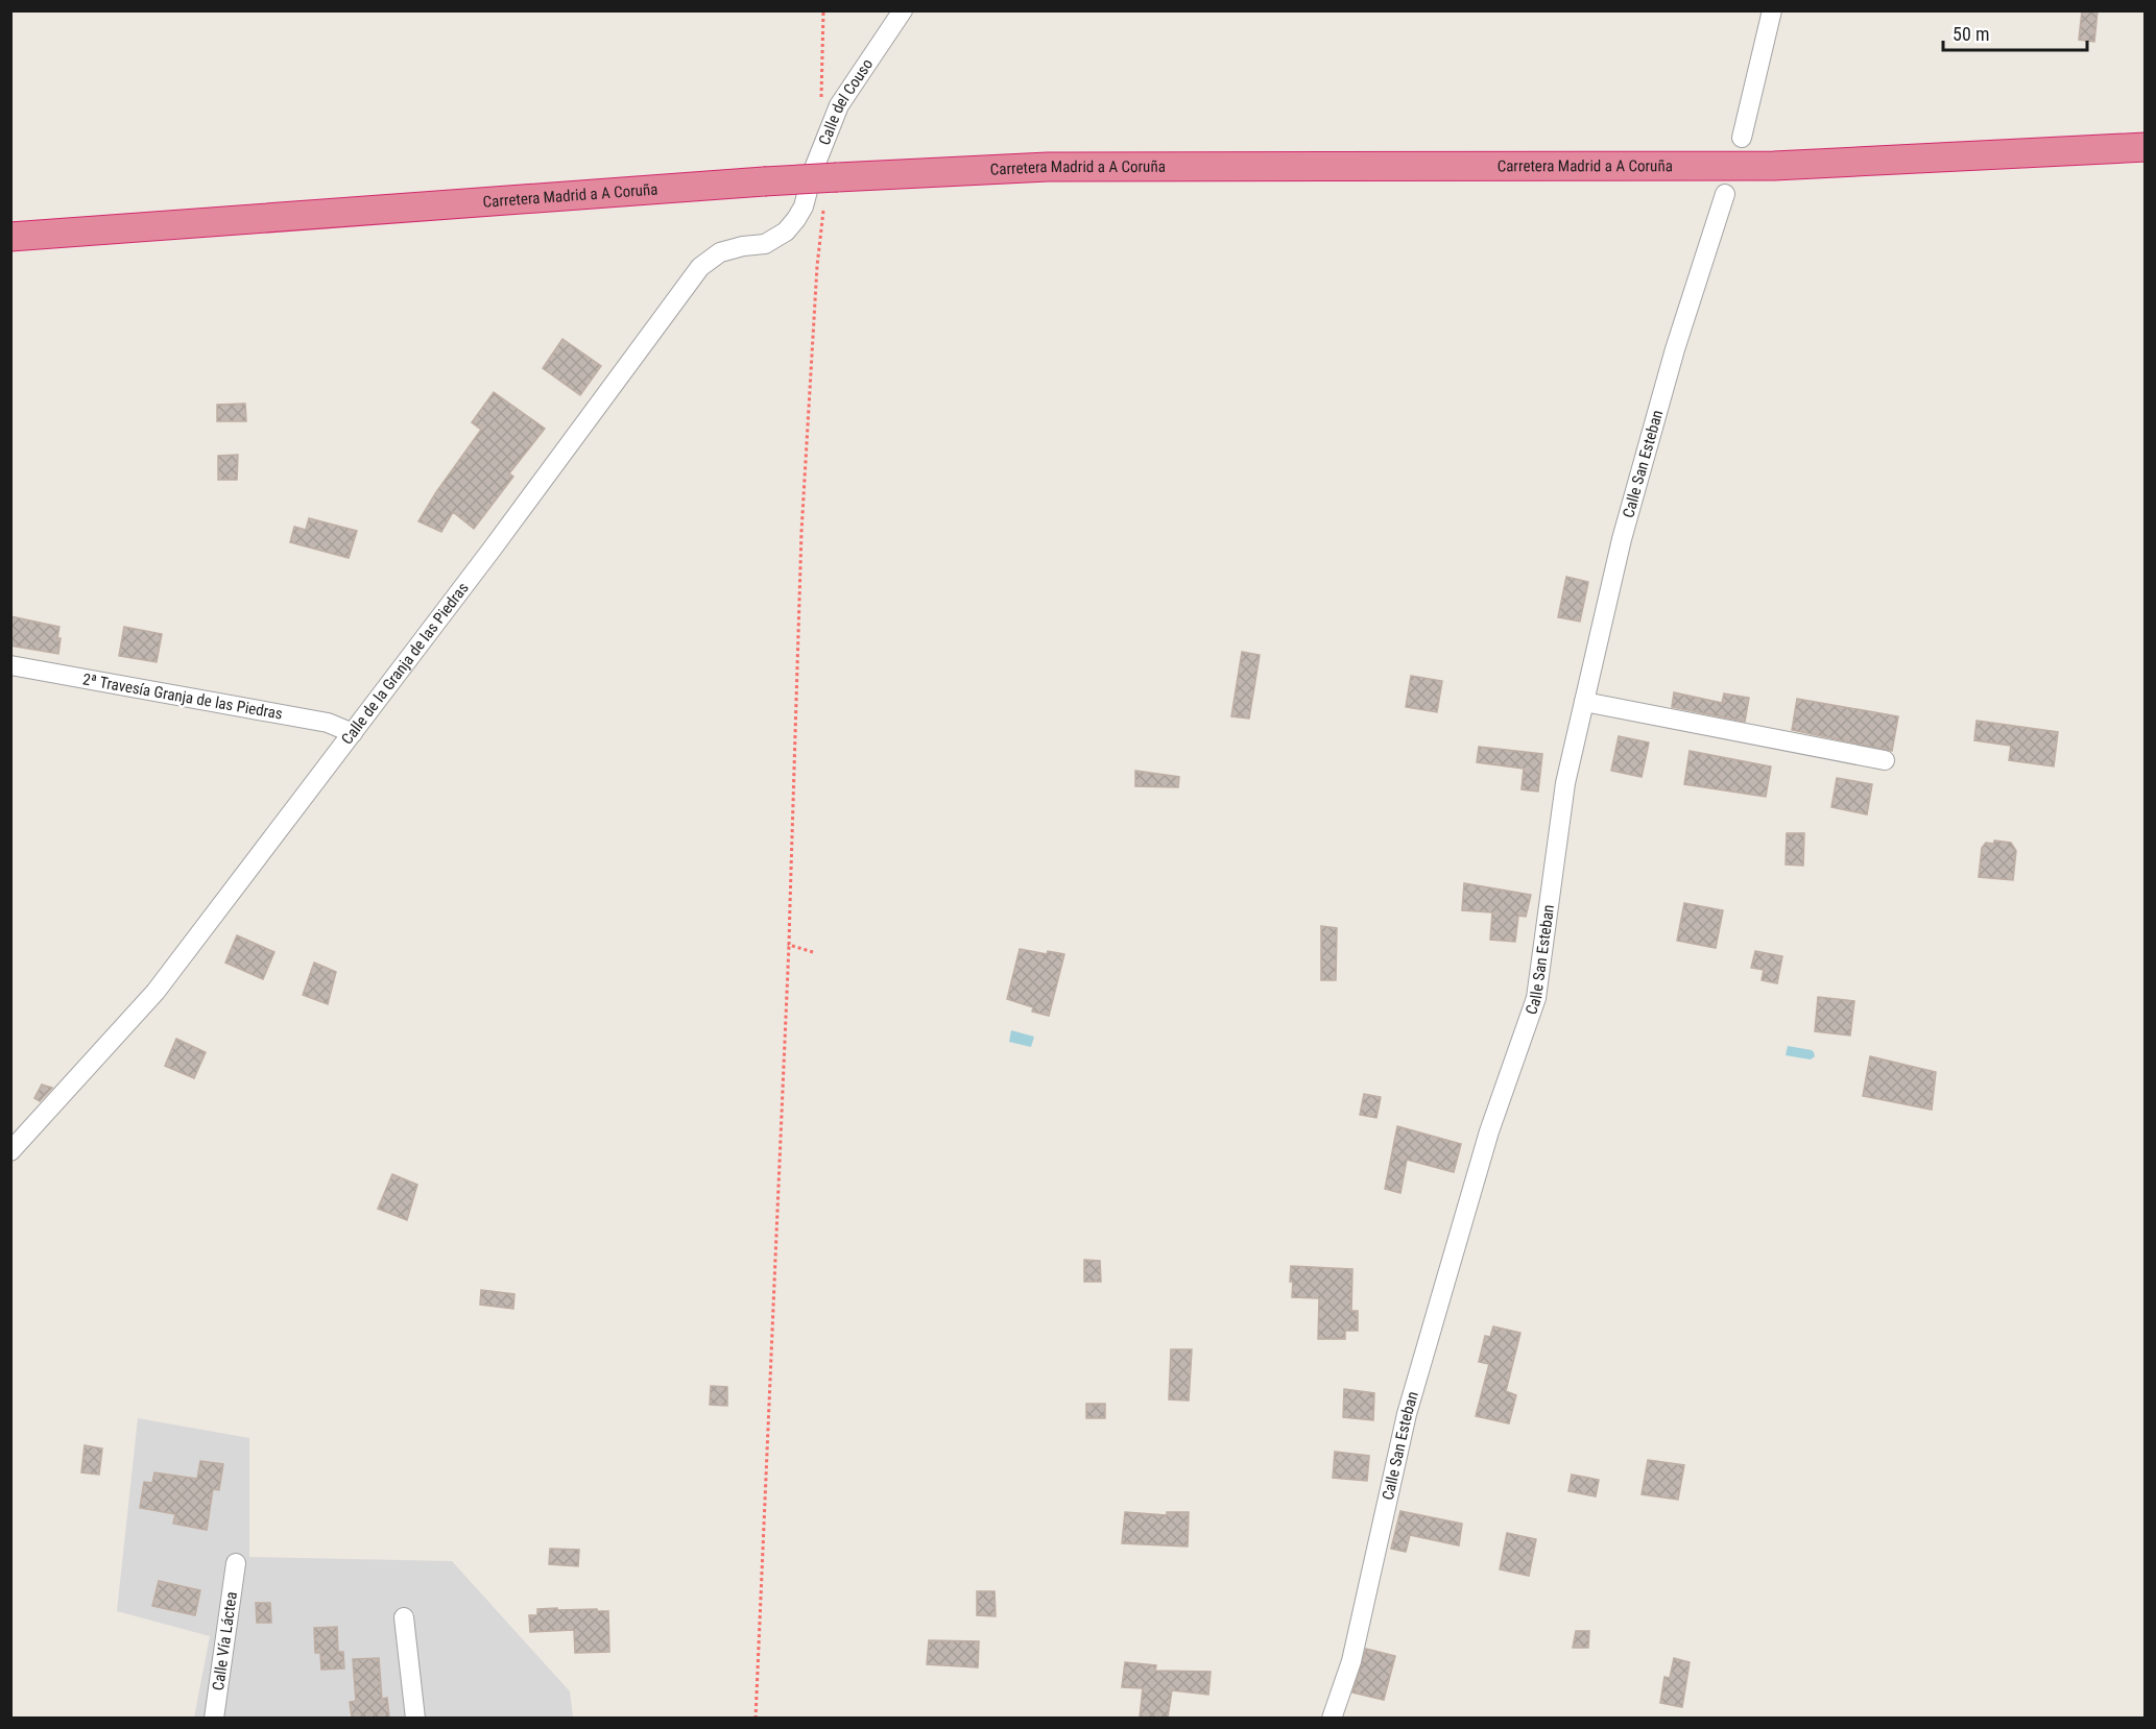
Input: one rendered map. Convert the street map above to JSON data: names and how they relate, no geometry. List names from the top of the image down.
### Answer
{
  "streets": {
    "highway": ["Carretera Madrid a A Coruña"],
    "street": [
      "Calle del Couso",
      "Calle San Esteban",
      "Calle de la Granja de las Piedras",
      "2ª Travesía Granja de las Piedras",
      "Calle Vía Láctea"
    ]
  },
  "crossings": [
    ["Calle del Couso", "Calle de la Granja de las Piedras"],
    ["Calle de la Granja de las Piedras", "2ª Travesía Granja de las Piedras"]
  ],
  "scale_bar": "50 m"
}
